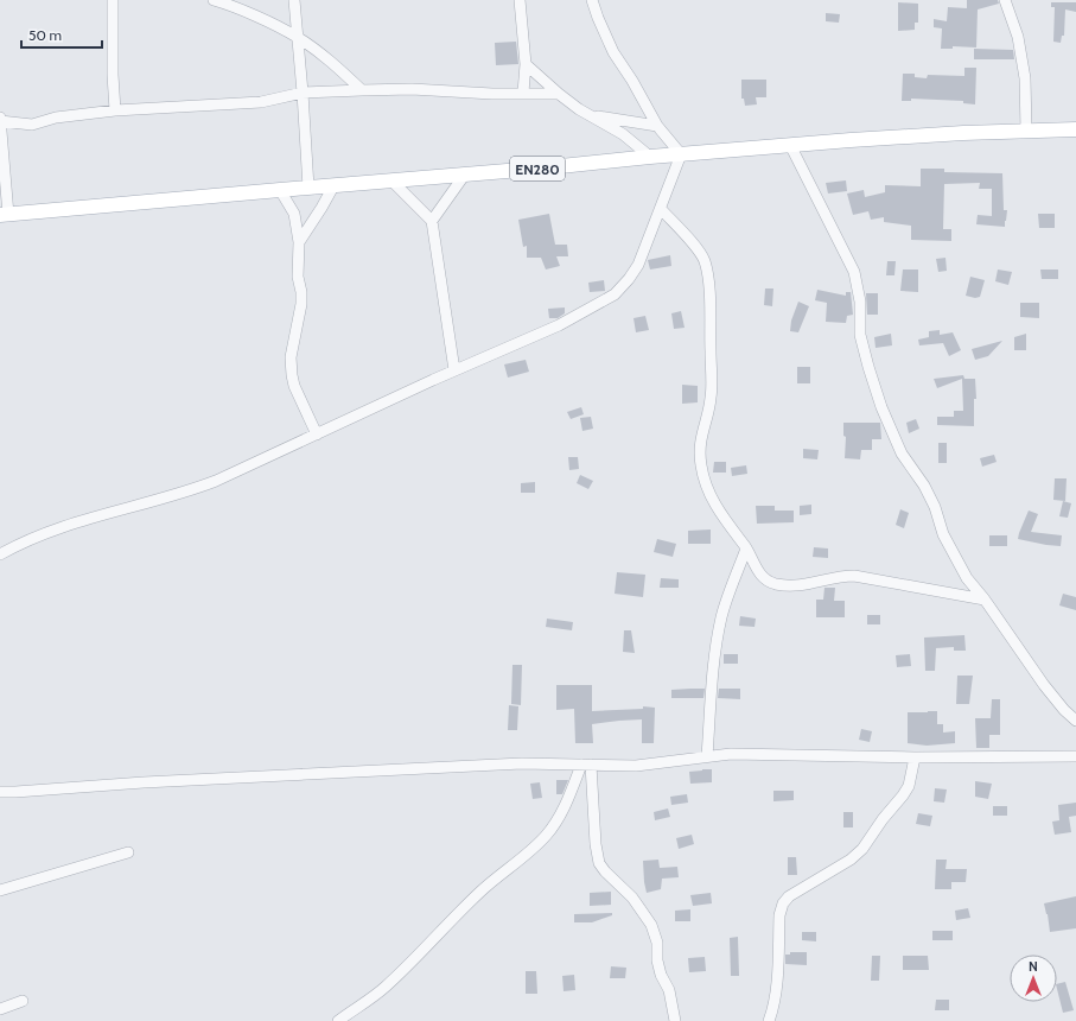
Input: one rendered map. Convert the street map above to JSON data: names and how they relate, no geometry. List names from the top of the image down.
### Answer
{
  "streets": {
    "main road": ["EN280"]
  },
  "scale_bar": "50 m",
  "north": "top"
}
